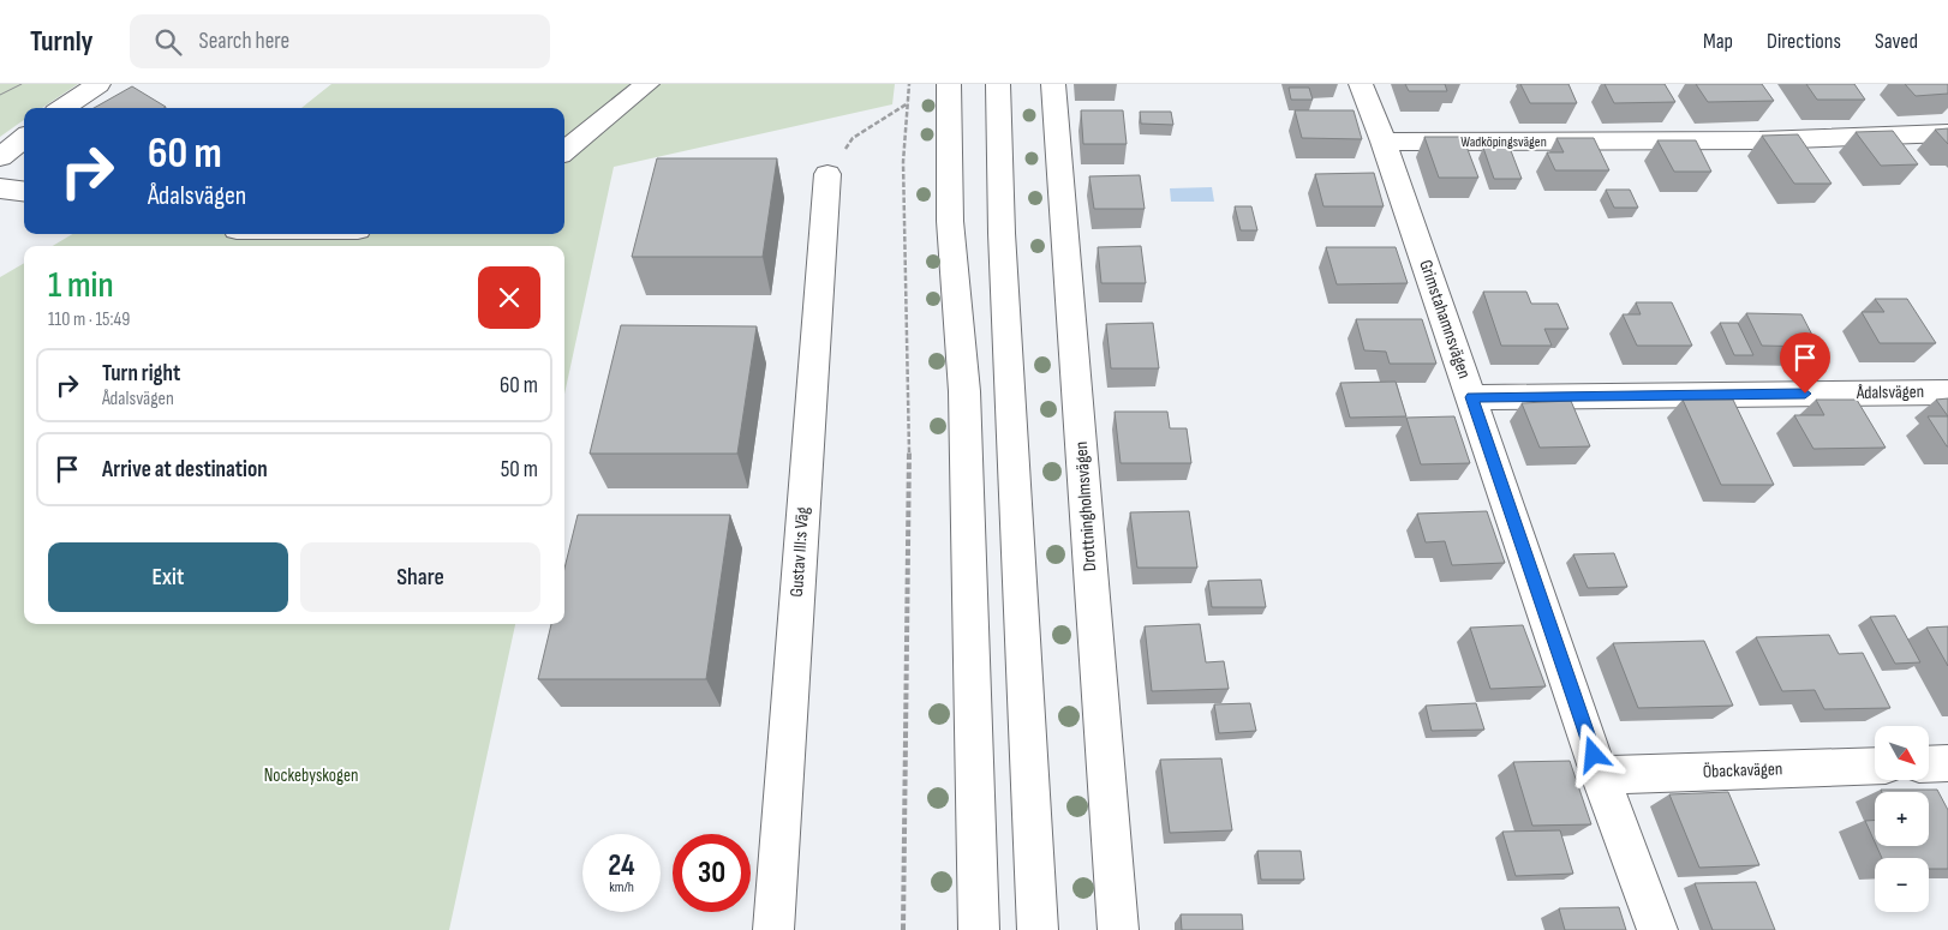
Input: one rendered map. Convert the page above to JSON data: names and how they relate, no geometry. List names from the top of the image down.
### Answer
{
  "streets": {
    "street": [
      "Wadköpingsvägen",
      "Grimstahamnsvägen",
      "Ådalsvägen",
      "Drottningholmsvägen",
      "Gustav III:s Väg",
      "Öbackavägen"
    ]
  },
  "crossings": [
    ["Wadköpingsvägen", "Grimstahamnsvägen"],
    ["Grimstahamnsvägen", "Ådalsvägen"],
    ["Grimstahamnsvägen", "Öbackavägen"]
  ],
  "parks": ["Nockebyskogen"],
  "north": "bottom right",
  "page": {
    "header": "Turnly",
    "search": "Search here",
    "nav": ["Map", "Directions", "Saved"],
    "turn": ["60 m", "Ådalsvägen"],
    "heading": ["1 min", "110 m · 15:49"],
    "list": [
      {
        "name": "Turn right",
        "note": "Ådalsvägen",
        "value": "60 m"
      },
      {
        "name": "Arrive at destination",
        "value": "50 m"
      }
    ],
    "buttons": ["Exit", "Share"],
    "map_buttons": ["+", "−"],
    "speed": "24 km/h",
    "limit": "30"
  }
}
